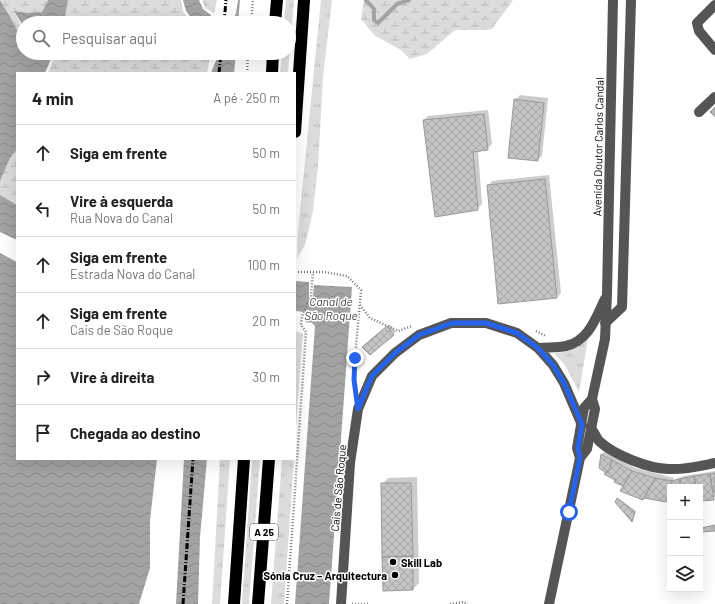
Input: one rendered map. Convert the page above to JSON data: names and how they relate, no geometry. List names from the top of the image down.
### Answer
{
  "streets": {
    "highway": ["A 25"],
    "street": ["Avenida Doutor Carlos Candal", "Cais de São Roque"]
  },
  "crossings": [
    ["Avenida Doutor Carlos Candal", "Cais de São Roque"]
  ],
  "water": ["Canal de São Roque"],
  "places": ["Skill Lab", "Sónia Cruz – Arquitectura"],
  "page": {
    "search": "Pesquisar aqui",
    "heading": ["4 min", "A pé · 250 m"],
    "list": [
      ["Siga em frente", "50 m"],
      ["Vire à esquerda", "Rua Nova do Canal", "50 m"],
      ["Siga em frente", "Estrada Nova do Canal", "100 m"],
      ["Siga em frente", "Cais de São Roque", "20 m"],
      ["Vire à direita", "30 m"],
      "Chegada ao destino"
    ],
    "map_buttons": ["+", "−"]
  }
}
